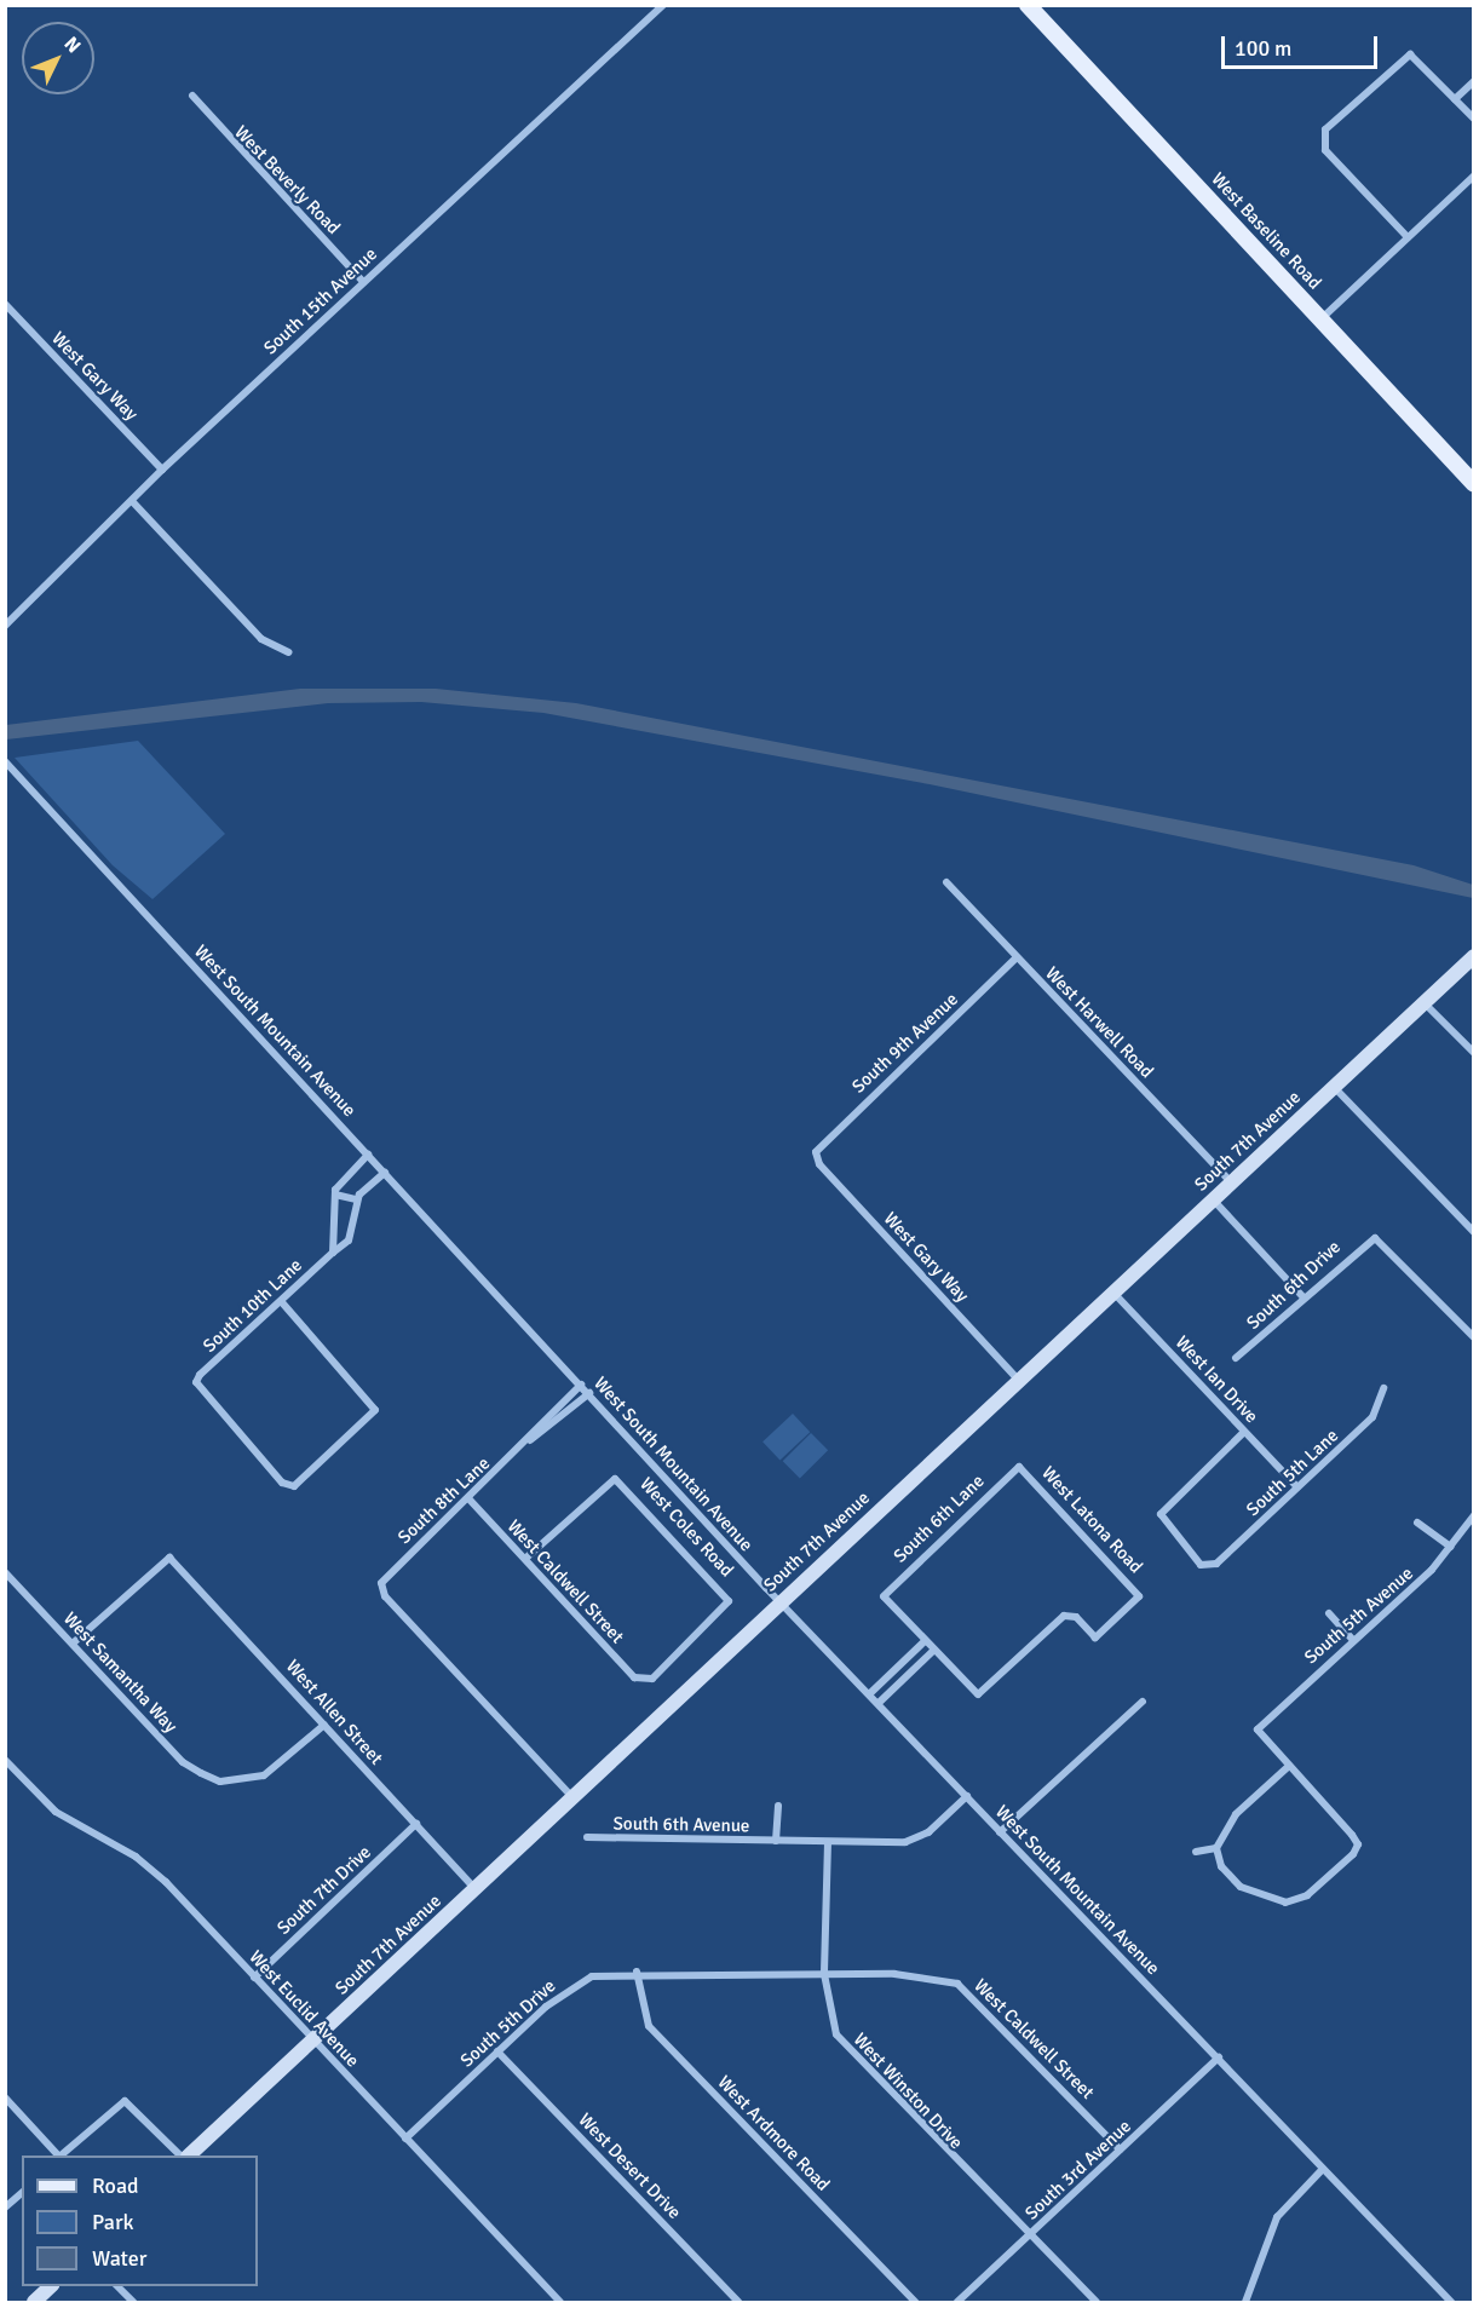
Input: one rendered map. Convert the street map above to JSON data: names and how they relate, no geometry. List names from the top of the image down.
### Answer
{
  "streets": {
    "main road": ["West Baseline Road"],
    "street": [
      "West Beverly Road",
      "South 15th Avenue",
      "West Gary Way",
      "West Harwell Road",
      "West South Mountain Avenue",
      "South 9th Avenue",
      "South 7th Avenue",
      "South 6th Drive",
      "South 10th Lane",
      "West Ian Drive",
      "South 5th Lane",
      "South 8th Lane",
      "South 6th Lane",
      "West Latona Road",
      "West Coles Road",
      "West Caldwell Street",
      "South 5th Avenue",
      "West Samantha Way",
      "West Allen Street",
      "South 6th Avenue",
      "South 7th Drive",
      "West Euclid Avenue",
      "South 5th Drive",
      "West Winston Drive",
      "West Ardmore Road",
      "West Desert Drive",
      "South 3rd Avenue"
    ]
  },
  "crossings": [
    ["West Beverly Road", "South 15th Avenue"],
    ["South 15th Avenue", "West Gary Way"],
    ["West Gary Way", "South 9th Avenue"],
    ["West Gary Way", "South 7th Avenue"],
    ["West Harwell Road", "South 9th Avenue"],
    ["West Harwell Road", "South 7th Avenue"],
    ["West South Mountain Avenue", "South 7th Avenue"],
    ["West South Mountain Avenue", "South 8th Lane"],
    ["West South Mountain Avenue", "South 6th Avenue"],
    ["West South Mountain Avenue", "South 3rd Avenue"],
    ["South 7th Avenue", "West Ian Drive"],
    ["South 7th Avenue", "South 8th Lane"],
    ["South 7th Avenue", "West Allen Street"],
    ["South 7th Avenue", "West Euclid Avenue"],
    ["West Ian Drive", "South 5th Lane"],
    ["South 8th Lane", "West Caldwell Street"],
    ["South 6th Lane", "West Latona Road"],
    ["West Coles Road", "West Caldwell Street"],
    ["West Caldwell Street", "South 5th Drive"],
    ["West Caldwell Street", "West Winston Drive"],
    ["West Caldwell Street", "South 3rd Avenue"],
    ["West Samantha Way", "West Allen Street"],
    ["West Allen Street", "South 7th Drive"],
    ["South 6th Avenue", "West Winston Drive"],
    ["South 7th Drive", "West Euclid Avenue"],
    ["West Euclid Avenue", "South 5th Drive"],
    ["South 5th Drive", "West Winston Drive"],
    ["South 5th Drive", "West Ardmore Road"],
    ["South 5th Drive", "West Desert Drive"],
    ["West Winston Drive", "South 3rd Avenue"]
  ],
  "legend": ["Road", "Park", "Water"],
  "scale_bar": "100 m",
  "north": "top right"
}
